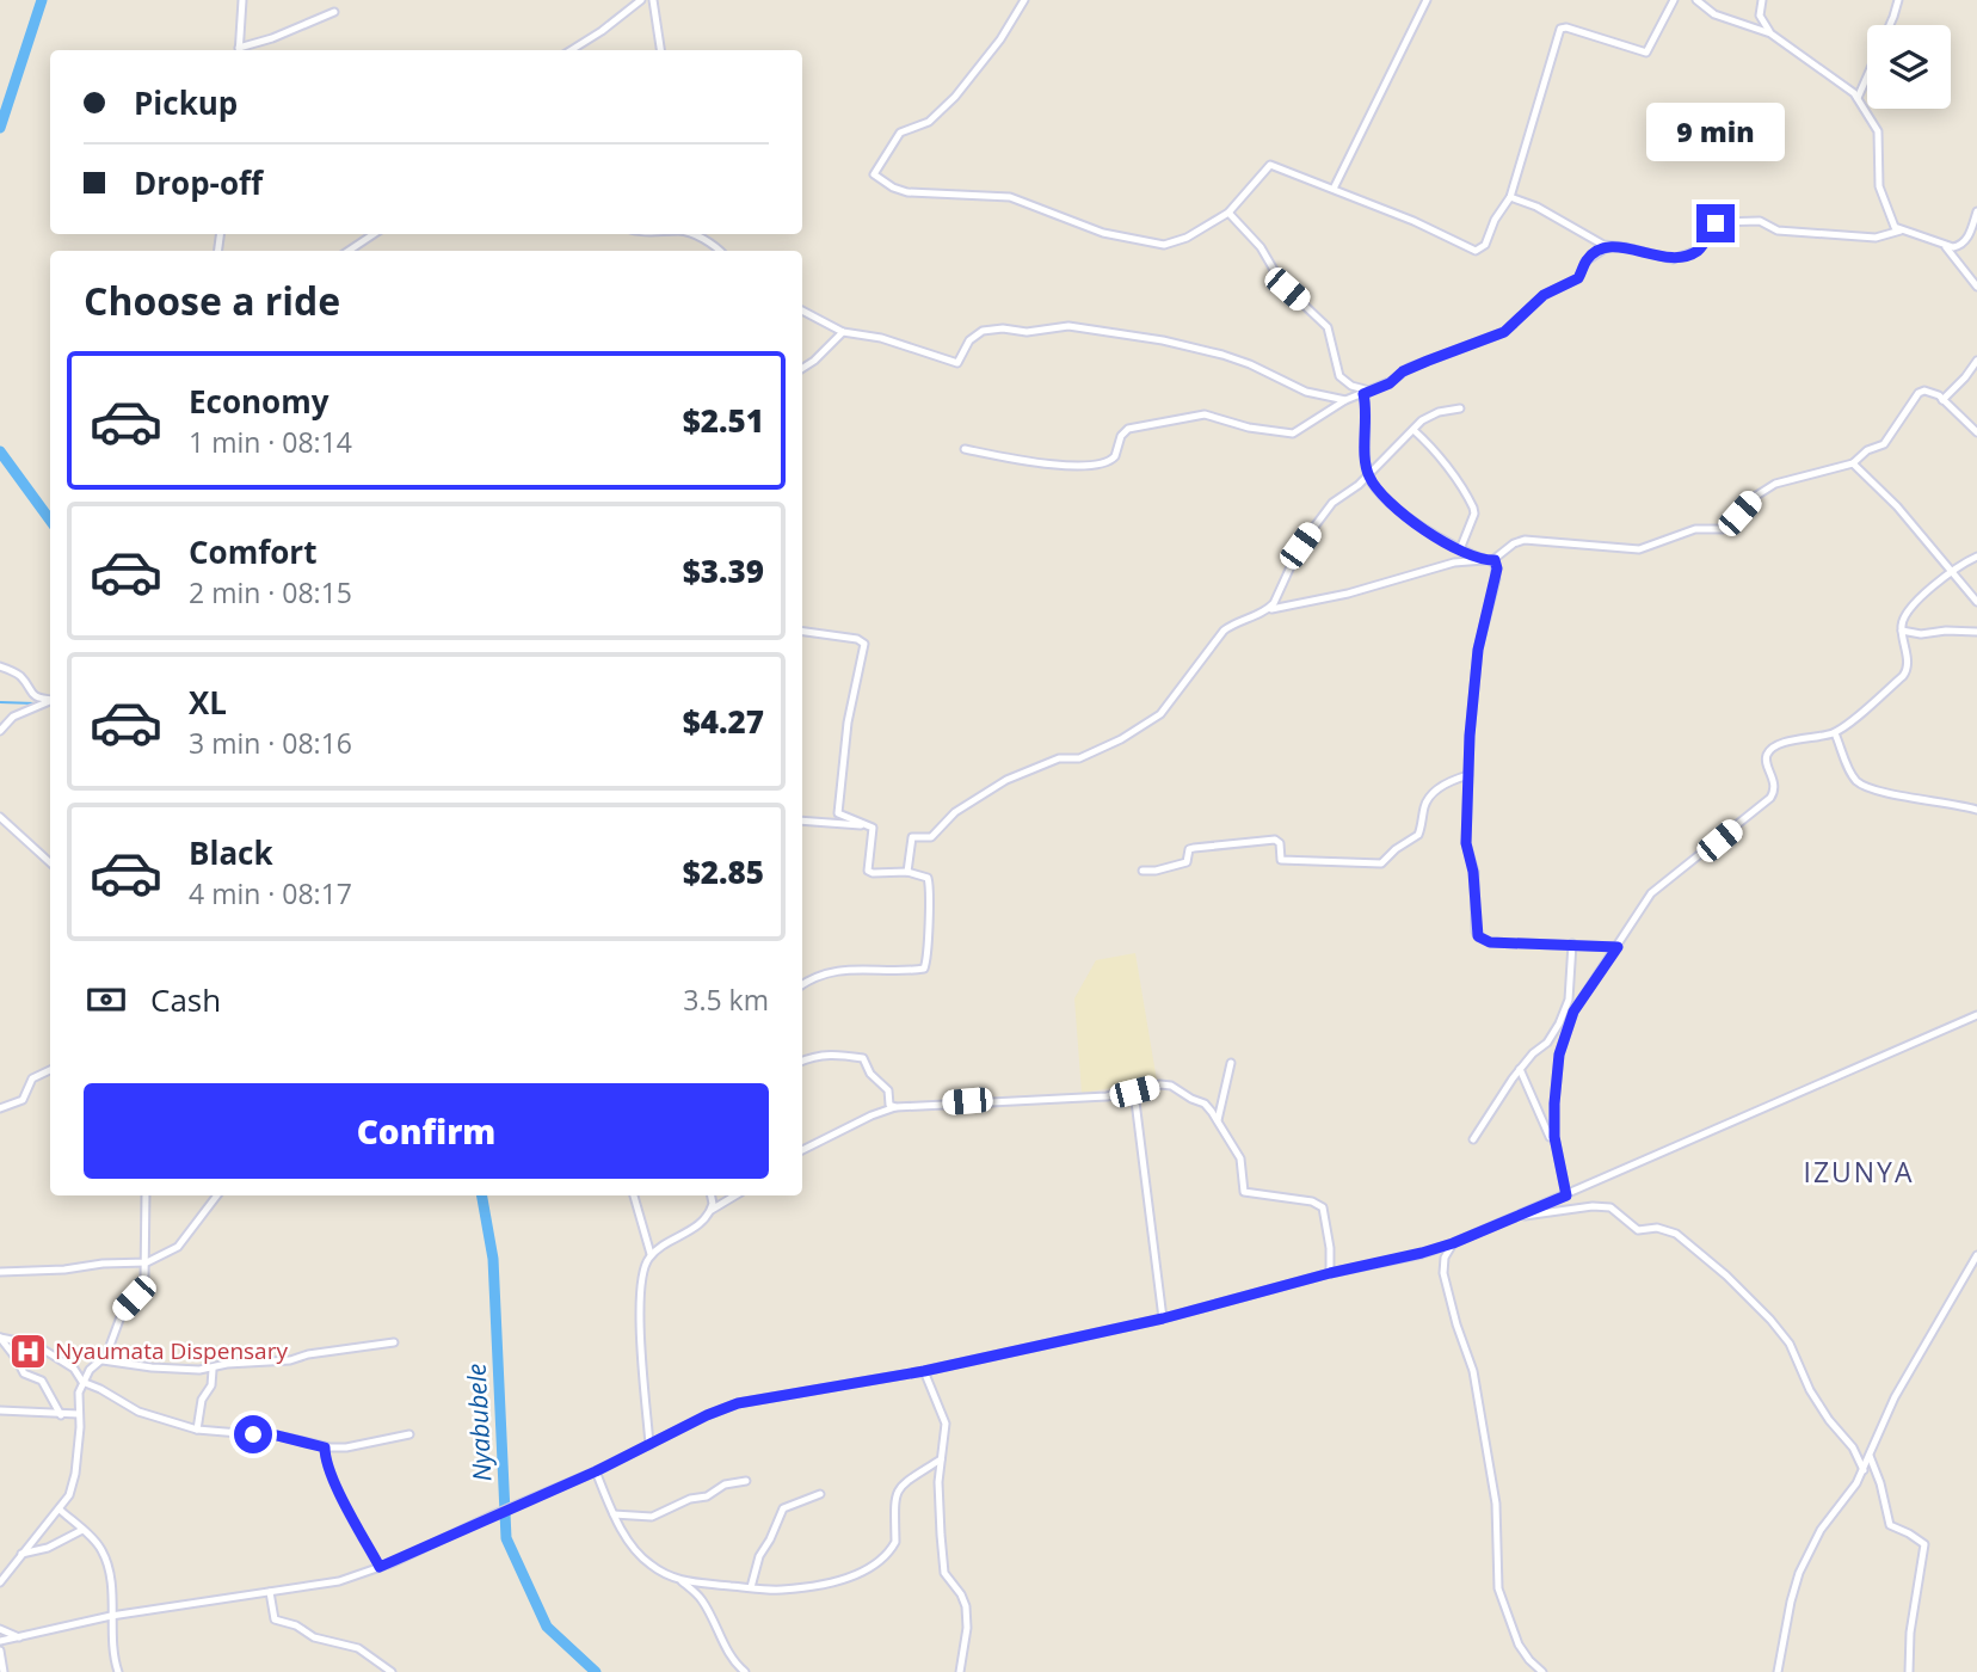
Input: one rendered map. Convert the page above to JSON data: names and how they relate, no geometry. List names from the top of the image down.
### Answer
{
  "districts": ["IZUNYA"],
  "water": ["Nyabubele"],
  "places": {
    "hospital": ["Nyaumata Dispensary"]
  },
  "page": {
    "banner": ["Pickup", "Drop-off"],
    "bubble": "9 min",
    "heading": "Choose a ride",
    "list": [
      {
        "name": "Economy",
        "note": "1 min · 08:14",
        "value": "$2.51"
      },
      {
        "name": "Comfort",
        "note": "2 min · 08:15",
        "value": "$3.39"
      },
      {
        "name": "XL",
        "note": "3 min · 08:16",
        "value": "$4.27"
      },
      {
        "name": "Black",
        "note": "4 min · 08:17",
        "value": "$2.85"
      }
    ],
    "pay": ["Cash", "3.5 km"],
    "buttons": "Confirm"
  }
}
